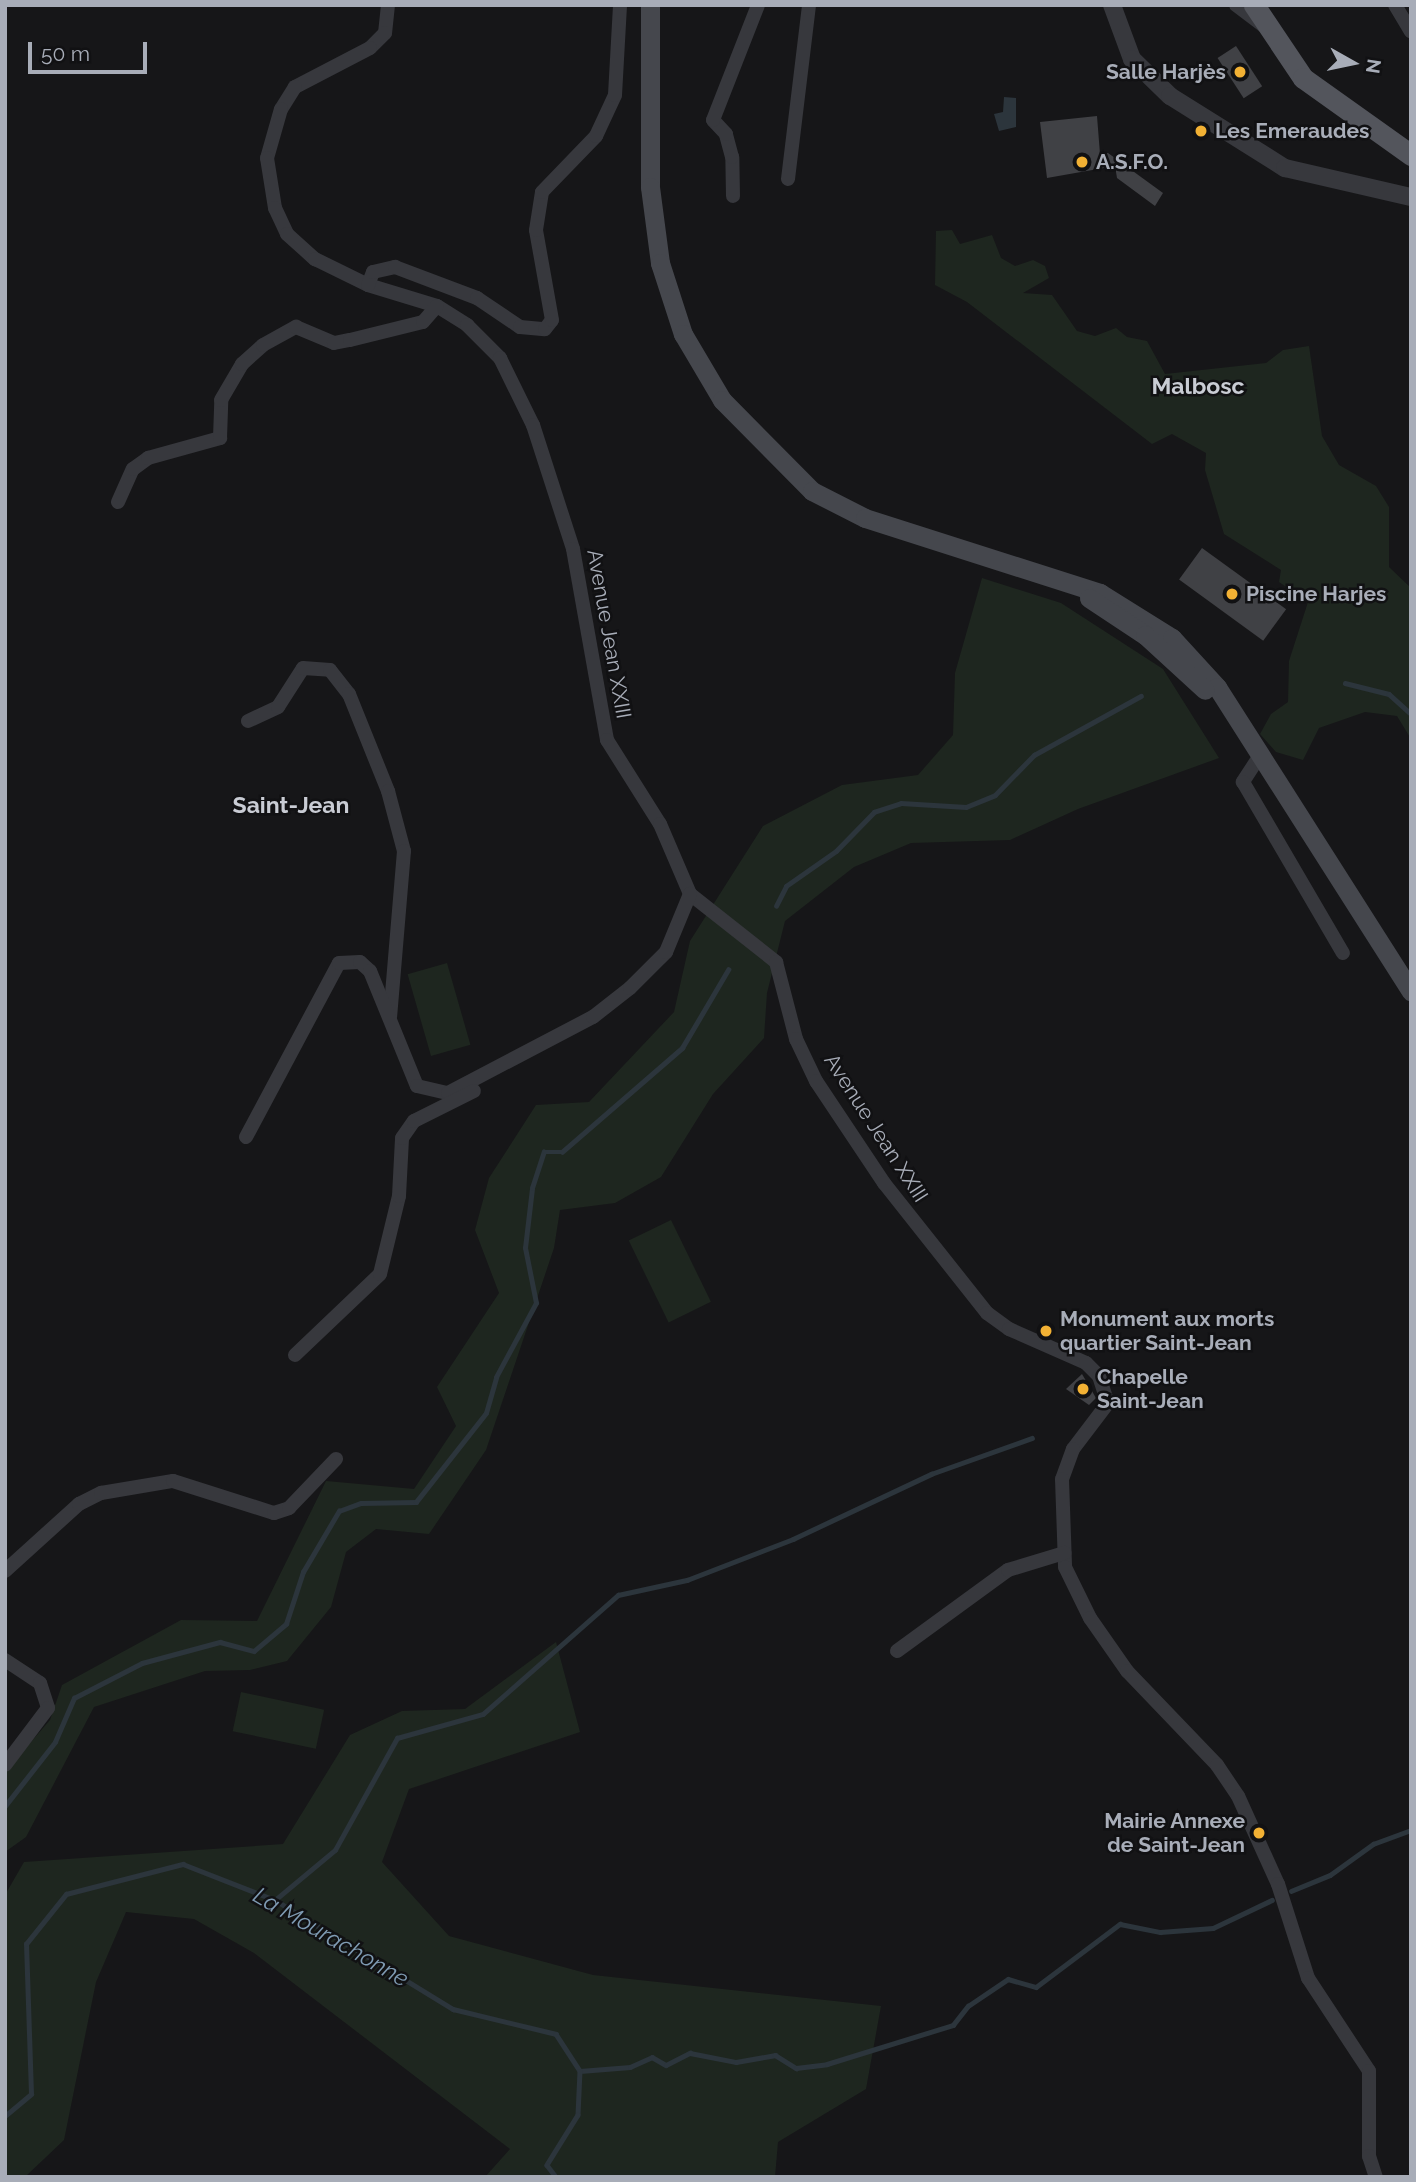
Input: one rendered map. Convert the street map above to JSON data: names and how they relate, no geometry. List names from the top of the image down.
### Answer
{
  "streets": {
    "street": ["Avenue Jean XXIII"]
  },
  "districts": ["Malbosc", "Saint-Jean"],
  "water": ["La Mourachonne"],
  "places": [
    "Salle Harjès",
    "Les Emeraudes",
    "A.S.F.O.",
    "Piscine Harjes",
    "Monument aux morts quartier Saint-Jean",
    "Chapelle Saint-Jean",
    "Mairie Annexe de Saint-Jean"
  ],
  "scale_bar": "50 m",
  "north": "right"
}
